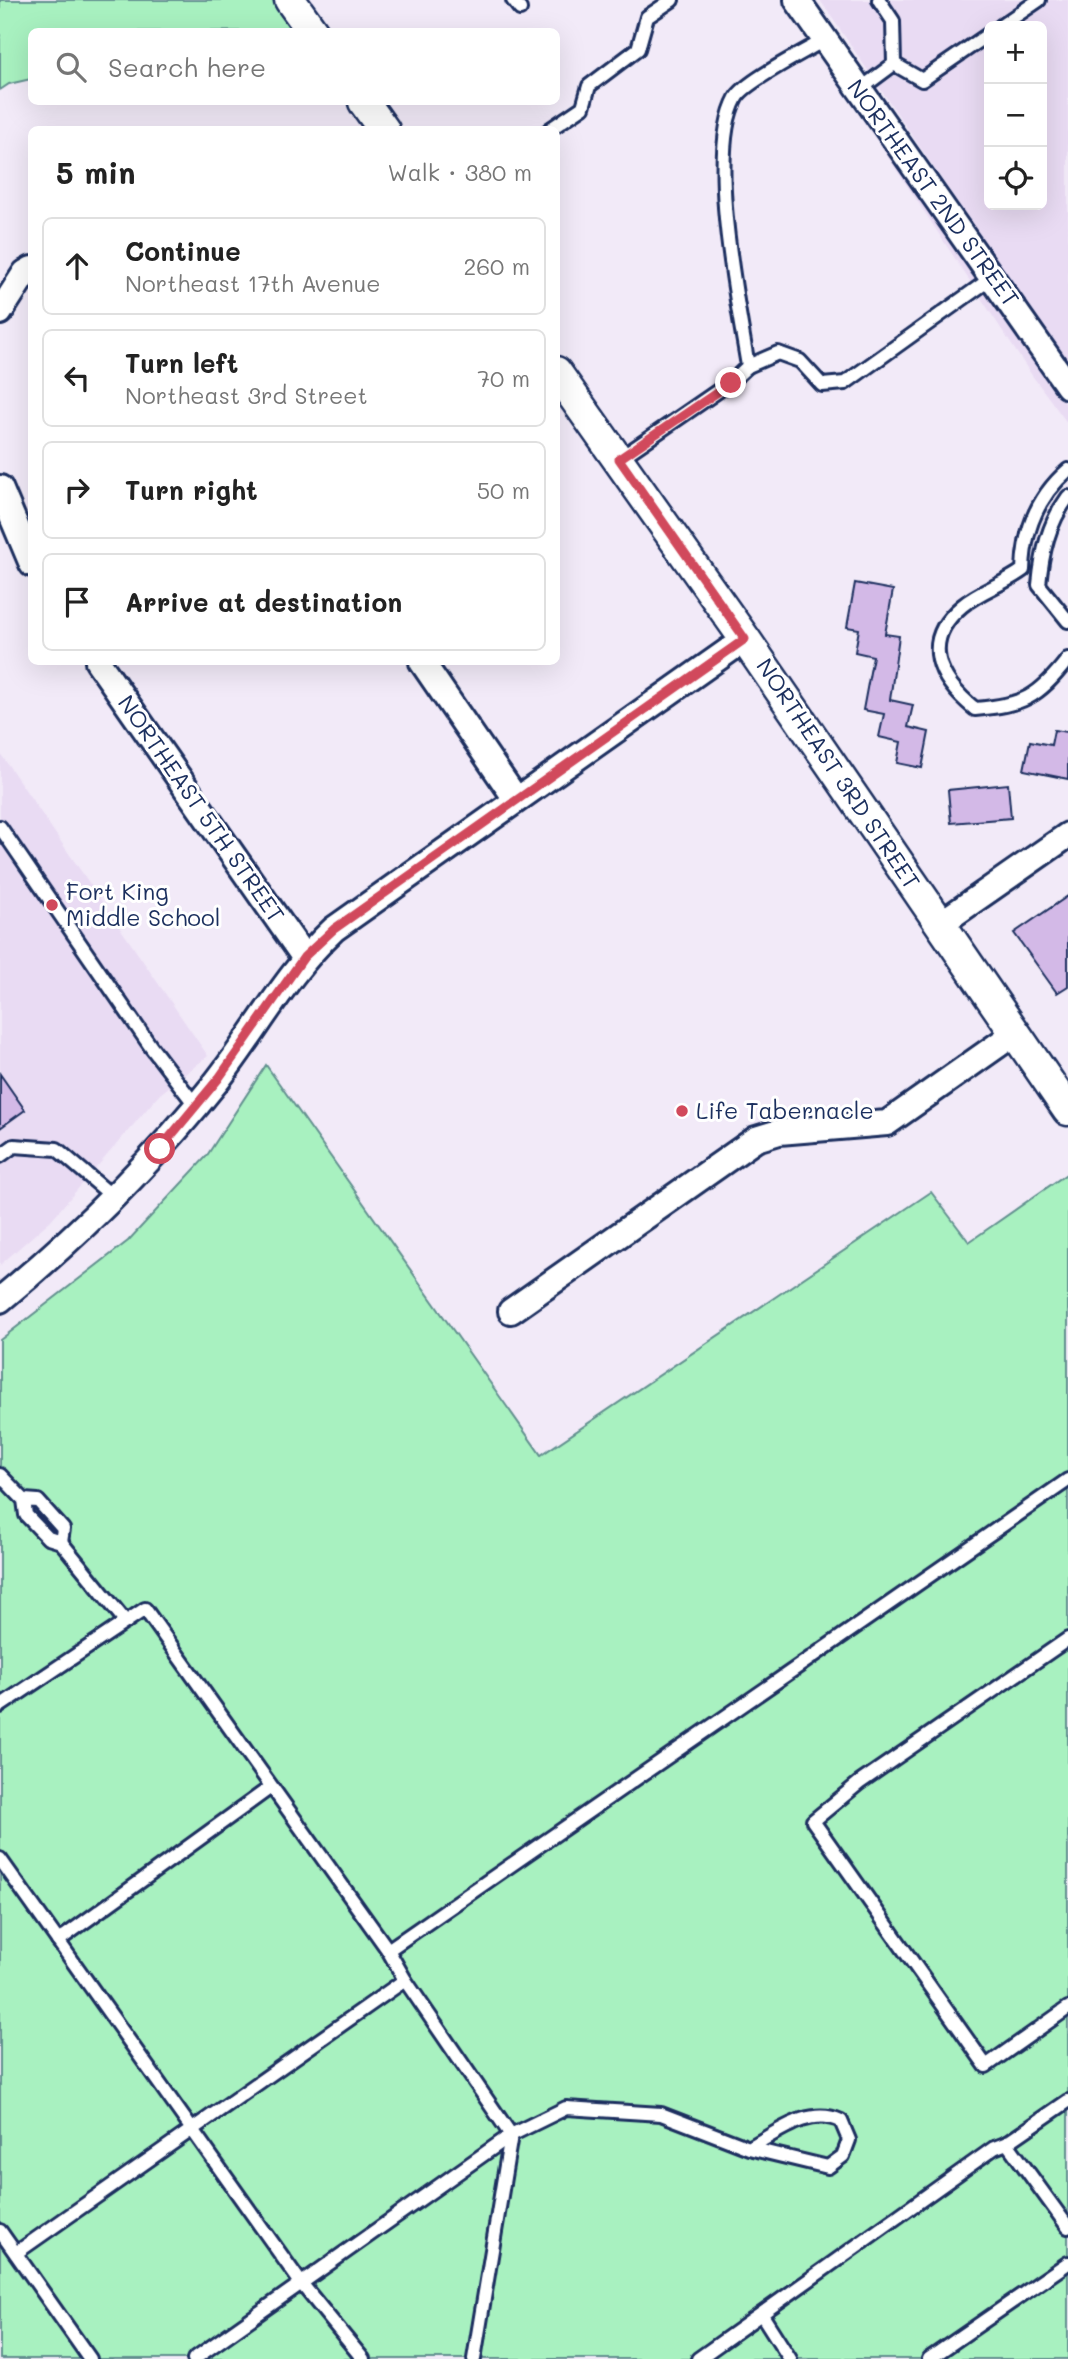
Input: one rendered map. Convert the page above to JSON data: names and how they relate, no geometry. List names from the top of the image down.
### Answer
{
  "streets": {
    "street": ["NORTHEAST 2ND STREET", "NORTHEAST 3RD STREET", "NORTHEAST 5TH STREET"]
  },
  "places": ["Fort King Middle School", "Life Tabernacle"],
  "page": {
    "map_buttons": ["+", "−"],
    "search": "Search here",
    "heading": ["5 min", "Walk · 380 m"],
    "list": [
      ["Continue", "Northeast 17th Avenue", "260 m"],
      ["Turn left", "Northeast 3rd Street", "70 m"],
      ["Turn right", "50 m"],
      "Arrive at destination"
    ]
  }
}
